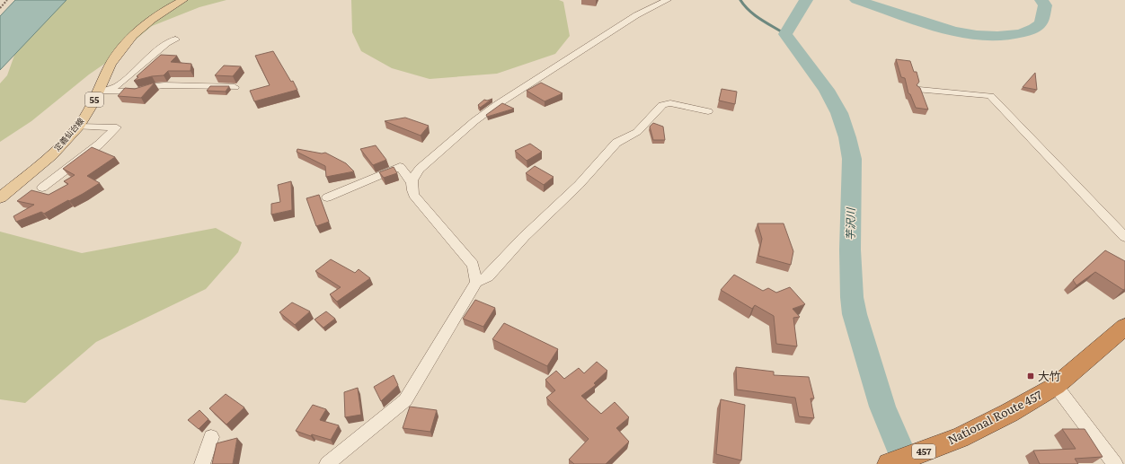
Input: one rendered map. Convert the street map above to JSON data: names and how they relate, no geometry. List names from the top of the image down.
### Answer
{
  "streets": {
    "highway": ["National Route 457", "457"],
    "main road": ["55", "定義仙台線"]
  },
  "water": ["芋沢川"],
  "places": {
    "transit": ["大竹"]
  }
}
